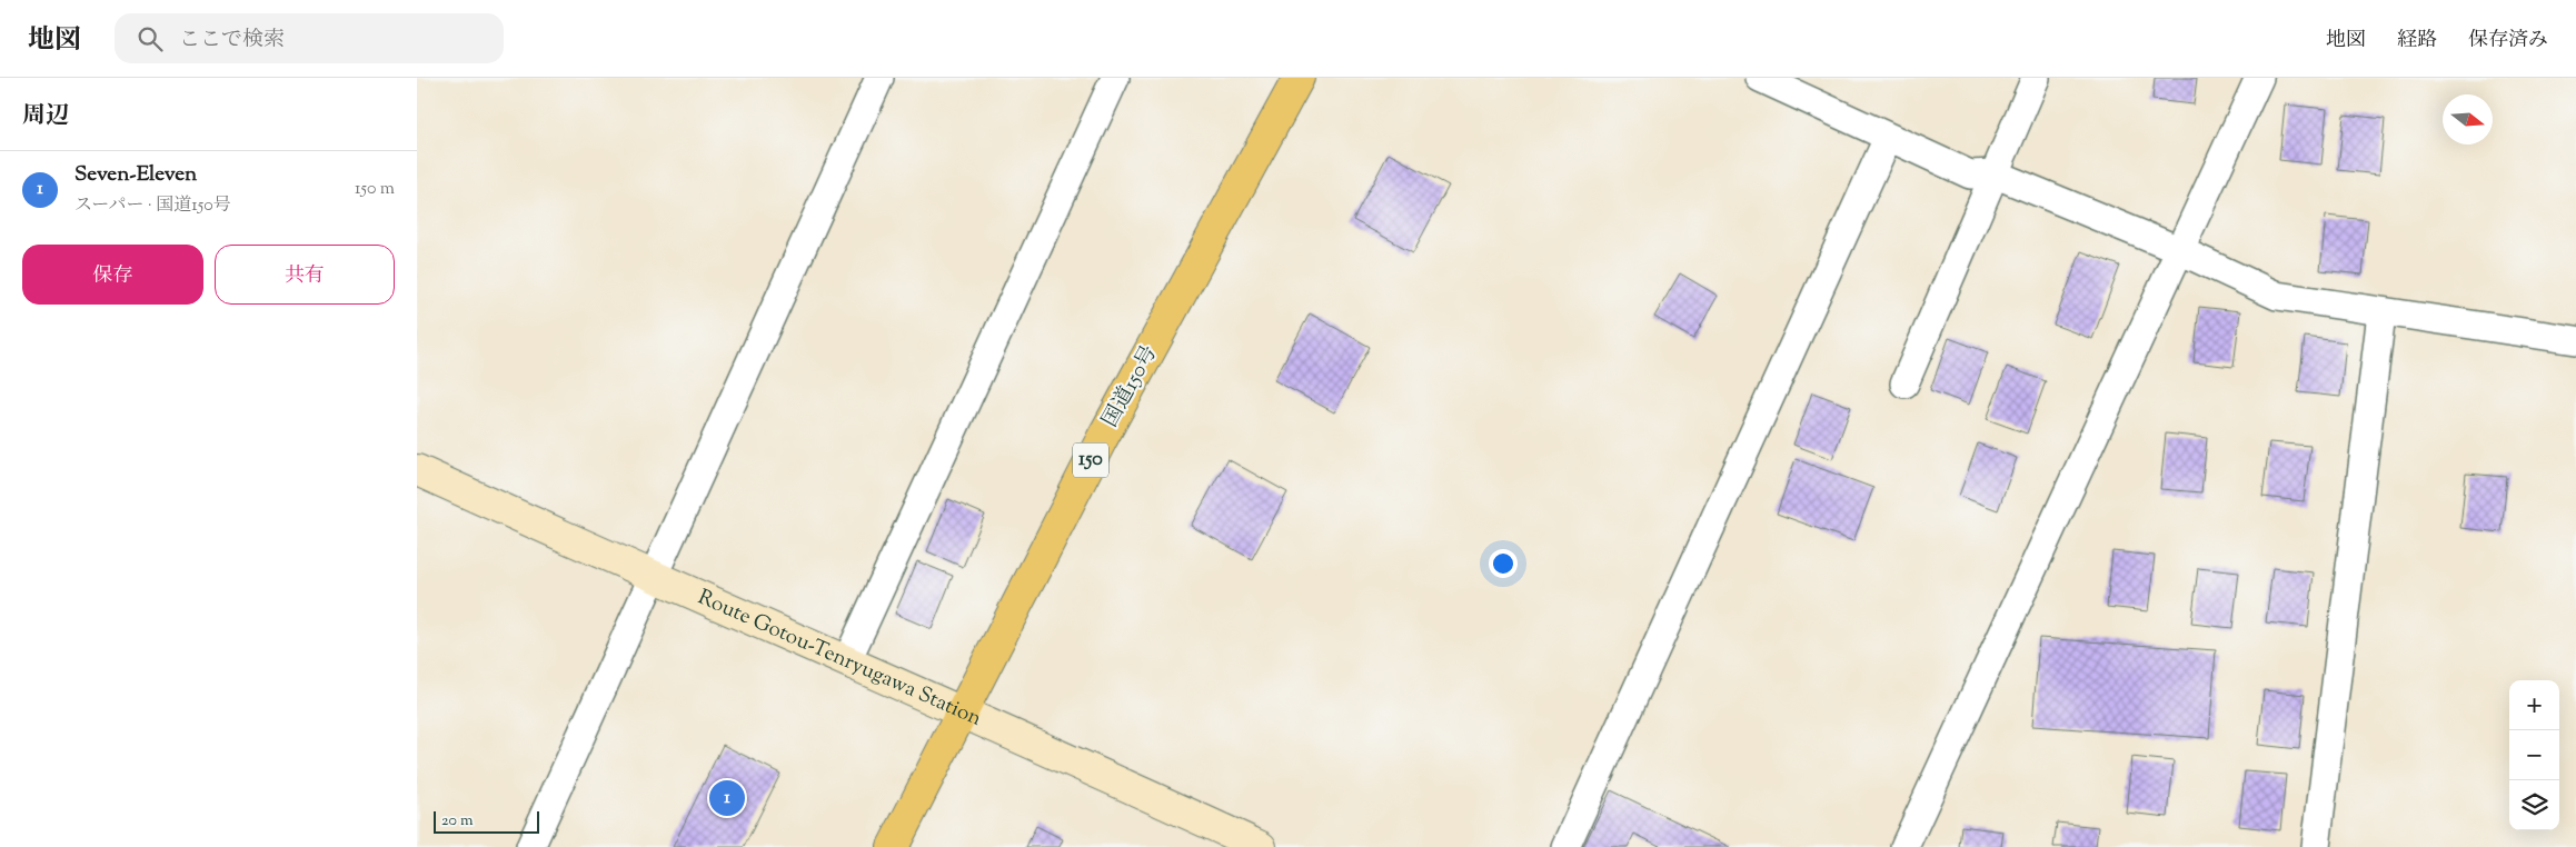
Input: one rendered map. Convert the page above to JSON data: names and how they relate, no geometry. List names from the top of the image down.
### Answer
{
  "streets": {
    "highway": ["国道150号", "150"],
    "main road": ["Route Gotou-Tenryugawa Station"]
  },
  "crossings": [
    ["国道150号", "Route Gotou-Tenryugawa Station"]
  ],
  "scale_bar": "20 m",
  "north": "right",
  "page": {
    "header": "地図",
    "search": "ここで検索",
    "nav": ["地図", "経路", "保存済み"],
    "heading": "周辺",
    "list": [
      {
        "mark": "1",
        "name": "Seven-Eleven",
        "note": "スーパー · 国道150号",
        "value": "150 m"
      }
    ],
    "buttons": ["保存", "共有"],
    "map_buttons": ["+", "−"],
    "pins": "1",
    "scale": "20 m"
  }
}
